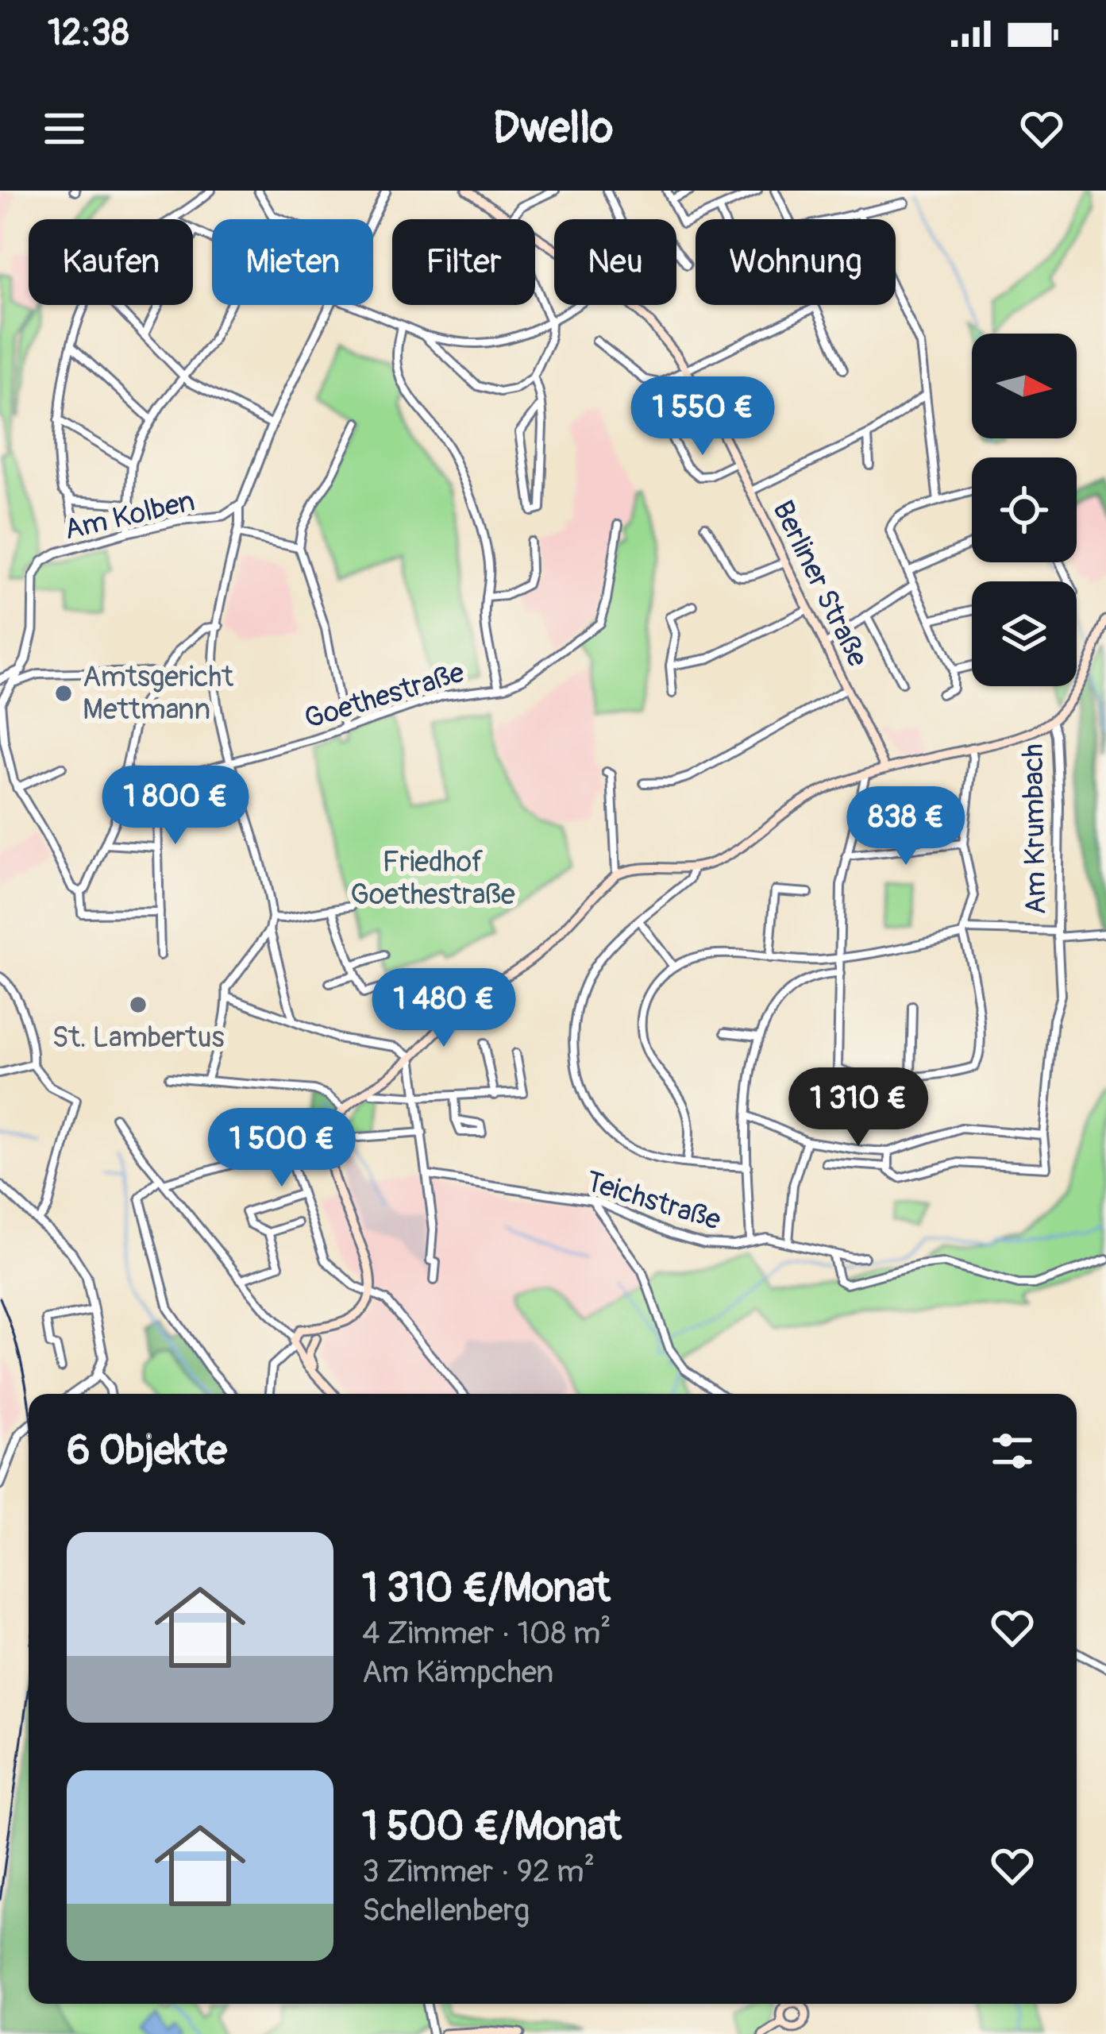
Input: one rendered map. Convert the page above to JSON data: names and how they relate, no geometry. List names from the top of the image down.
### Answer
{
  "streets": {
    "main road": ["Berliner Straße"],
    "street": [
      "Am Kolben",
      "Goethestraße",
      "Am Krumbach",
      "Teichstraße"
    ]
  },
  "parks": ["Friedhof Goethestraße"],
  "places": ["Amtsgericht Mettmann", "St. Lambertus"],
  "north": "right",
  "page": {
    "status": "12:38",
    "header": "Dwello",
    "chip": [
      "Kaufen",
      "Mieten",
      "Filter",
      "Neu",
      "Wohnung"
    ],
    "price": [
      "1 550 €",
      "1 800 €",
      "838 €",
      "1 480 €",
      "1 310 €",
      "1 500 €"
    ],
    "heading": "6 Objekte",
    "list": [
      {
        "name": "1 310 €/Monat",
        "note": "4 Zimmer · 108 m² · Am Kämpchen"
      },
      {
        "name": "1 500 €/Monat",
        "note": "3 Zimmer · 92 m² · Schellenberg"
      }
    ]
  }
}
